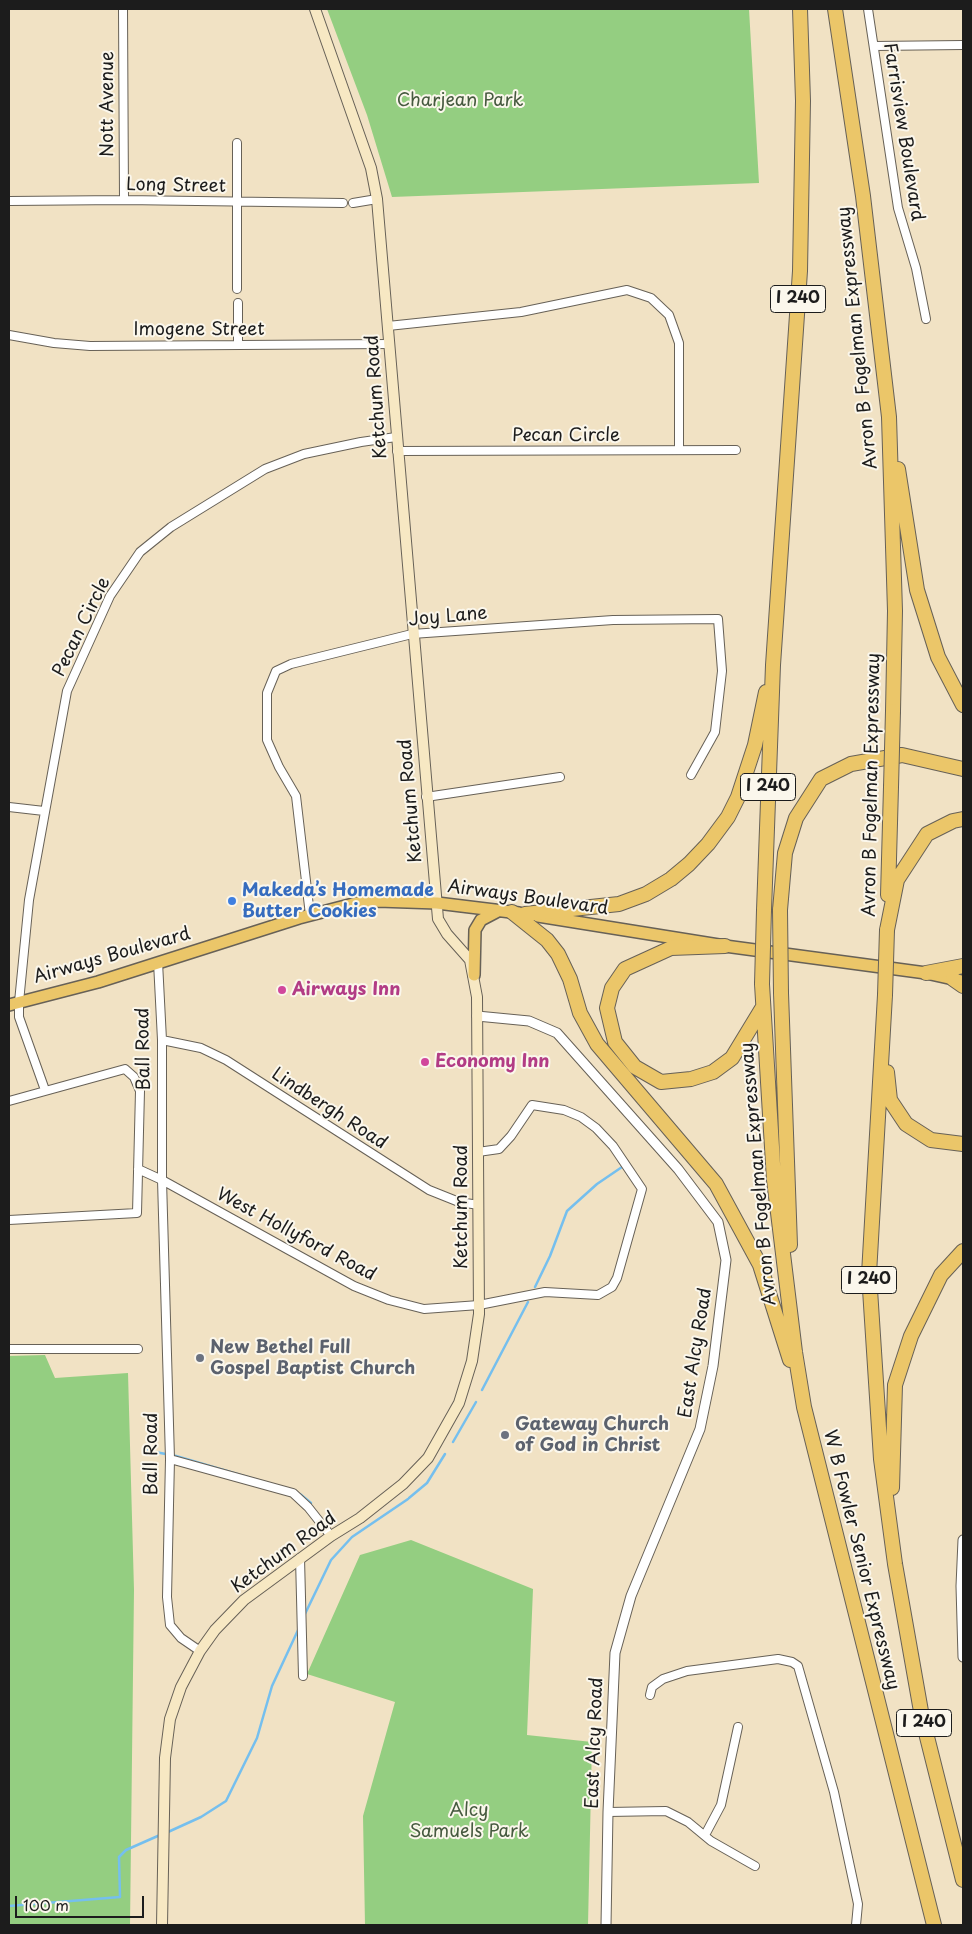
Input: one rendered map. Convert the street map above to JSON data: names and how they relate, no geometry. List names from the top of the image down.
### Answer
{
  "streets": {
    "highway": ["I 240", "Avron B Fogelman Expressway", "W B Fowler Senior Expressway"],
    "main road": ["Ketchum Road", "Airways Boulevard"],
    "street": [
      "Nott Avenue",
      "Farrisview Boulevard",
      "Long Street",
      "Imogene Street",
      "Pecan Circle",
      "Joy Lane",
      "Ball Road",
      "Lindbergh Road",
      "West Hollyford Road",
      "East Alcy Road"
    ]
  },
  "crossings": [
    ["Nott Avenue", "Long Street"],
    ["Imogene Street", "Ketchum Road"],
    ["Avron B Fogelman Expressway", "W B Fowler Senior Expressway"],
    ["Ketchum Road", "Pecan Circle"],
    ["Ketchum Road", "Joy Lane"],
    ["Ketchum Road", "Airways Boulevard"],
    ["Ketchum Road", "Ball Road"],
    ["Ketchum Road", "Lindbergh Road"],
    ["Ketchum Road", "West Hollyford Road"],
    ["Ketchum Road", "East Alcy Road"],
    ["Pecan Circle", "Airways Boulevard"],
    ["Joy Lane", "Airways Boulevard"],
    ["Airways Boulevard", "Ball Road"],
    ["Ball Road", "Lindbergh Road"],
    ["Ball Road", "West Hollyford Road"]
  ],
  "parks": ["Charjean Park", "Alcy Samuels Park"],
  "places": [
    "Makeda’s Homemade Butter Cookies",
    "Airways Inn",
    "Economy Inn",
    "New Bethel Full Gospel Baptist Church",
    "Gateway Church of God in Christ"
  ],
  "scale_bar": "100 m"
}
